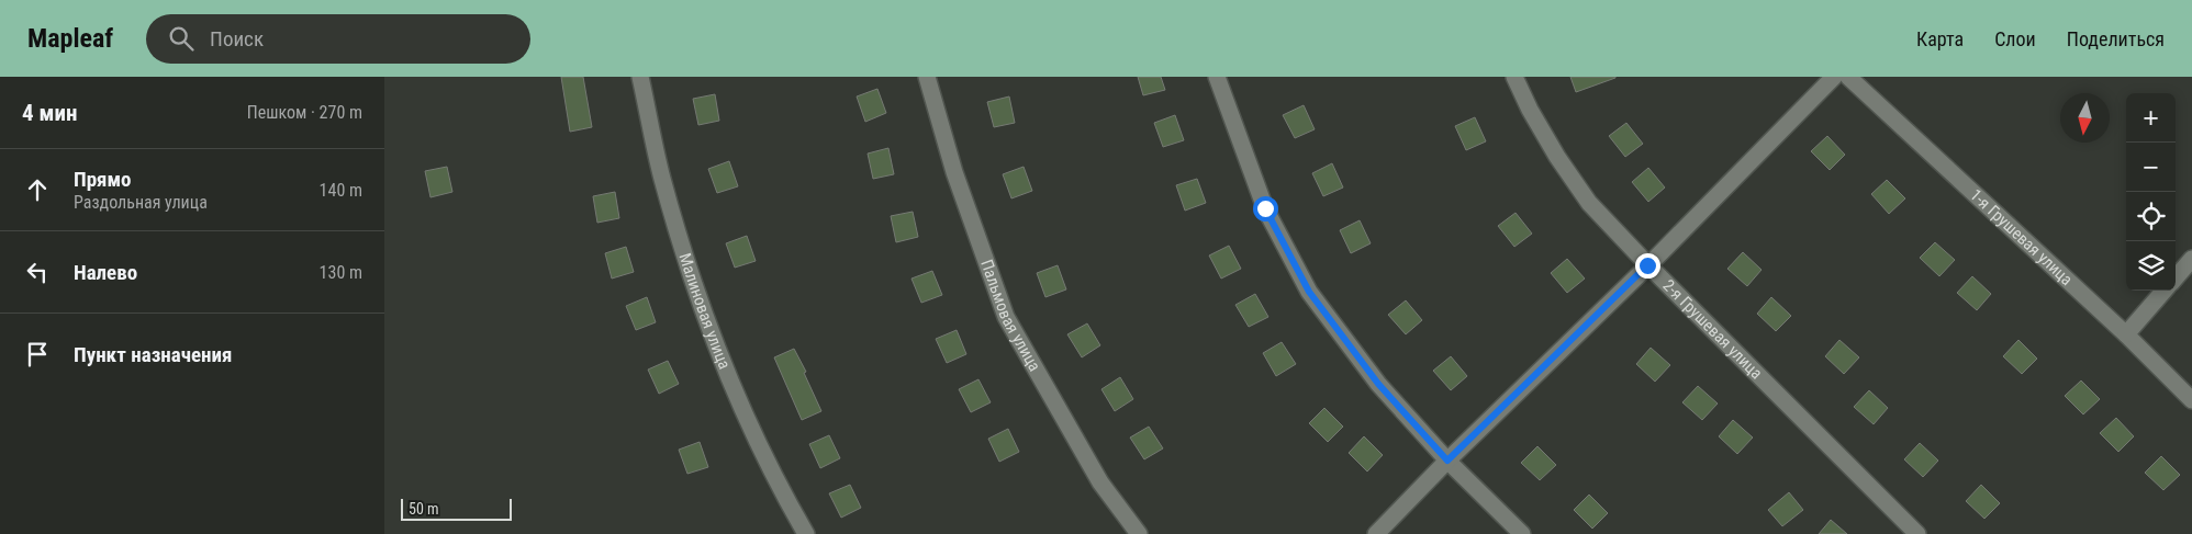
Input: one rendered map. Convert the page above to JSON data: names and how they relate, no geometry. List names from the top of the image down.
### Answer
{
  "streets": {
    "street": [
      "1-я Грушевая улица",
      "Малиновая улица",
      "Пальмовая улица",
      "2-я Грушевая улица"
    ]
  },
  "scale_bar": "50 m",
  "north": "bottom",
  "page": {
    "header": "Mapleaf",
    "search": "Поиск",
    "nav": ["Карта", "Слои", "Поделиться"],
    "heading": ["4 мин", "Пешком · 270 m"],
    "map_buttons": ["+", "−"],
    "list": [
      ["Прямо", "Раздольная улица", "140 m"],
      ["Налево", "130 m"],
      "Пункт назначения"
    ],
    "scale": "50 m"
  }
}
